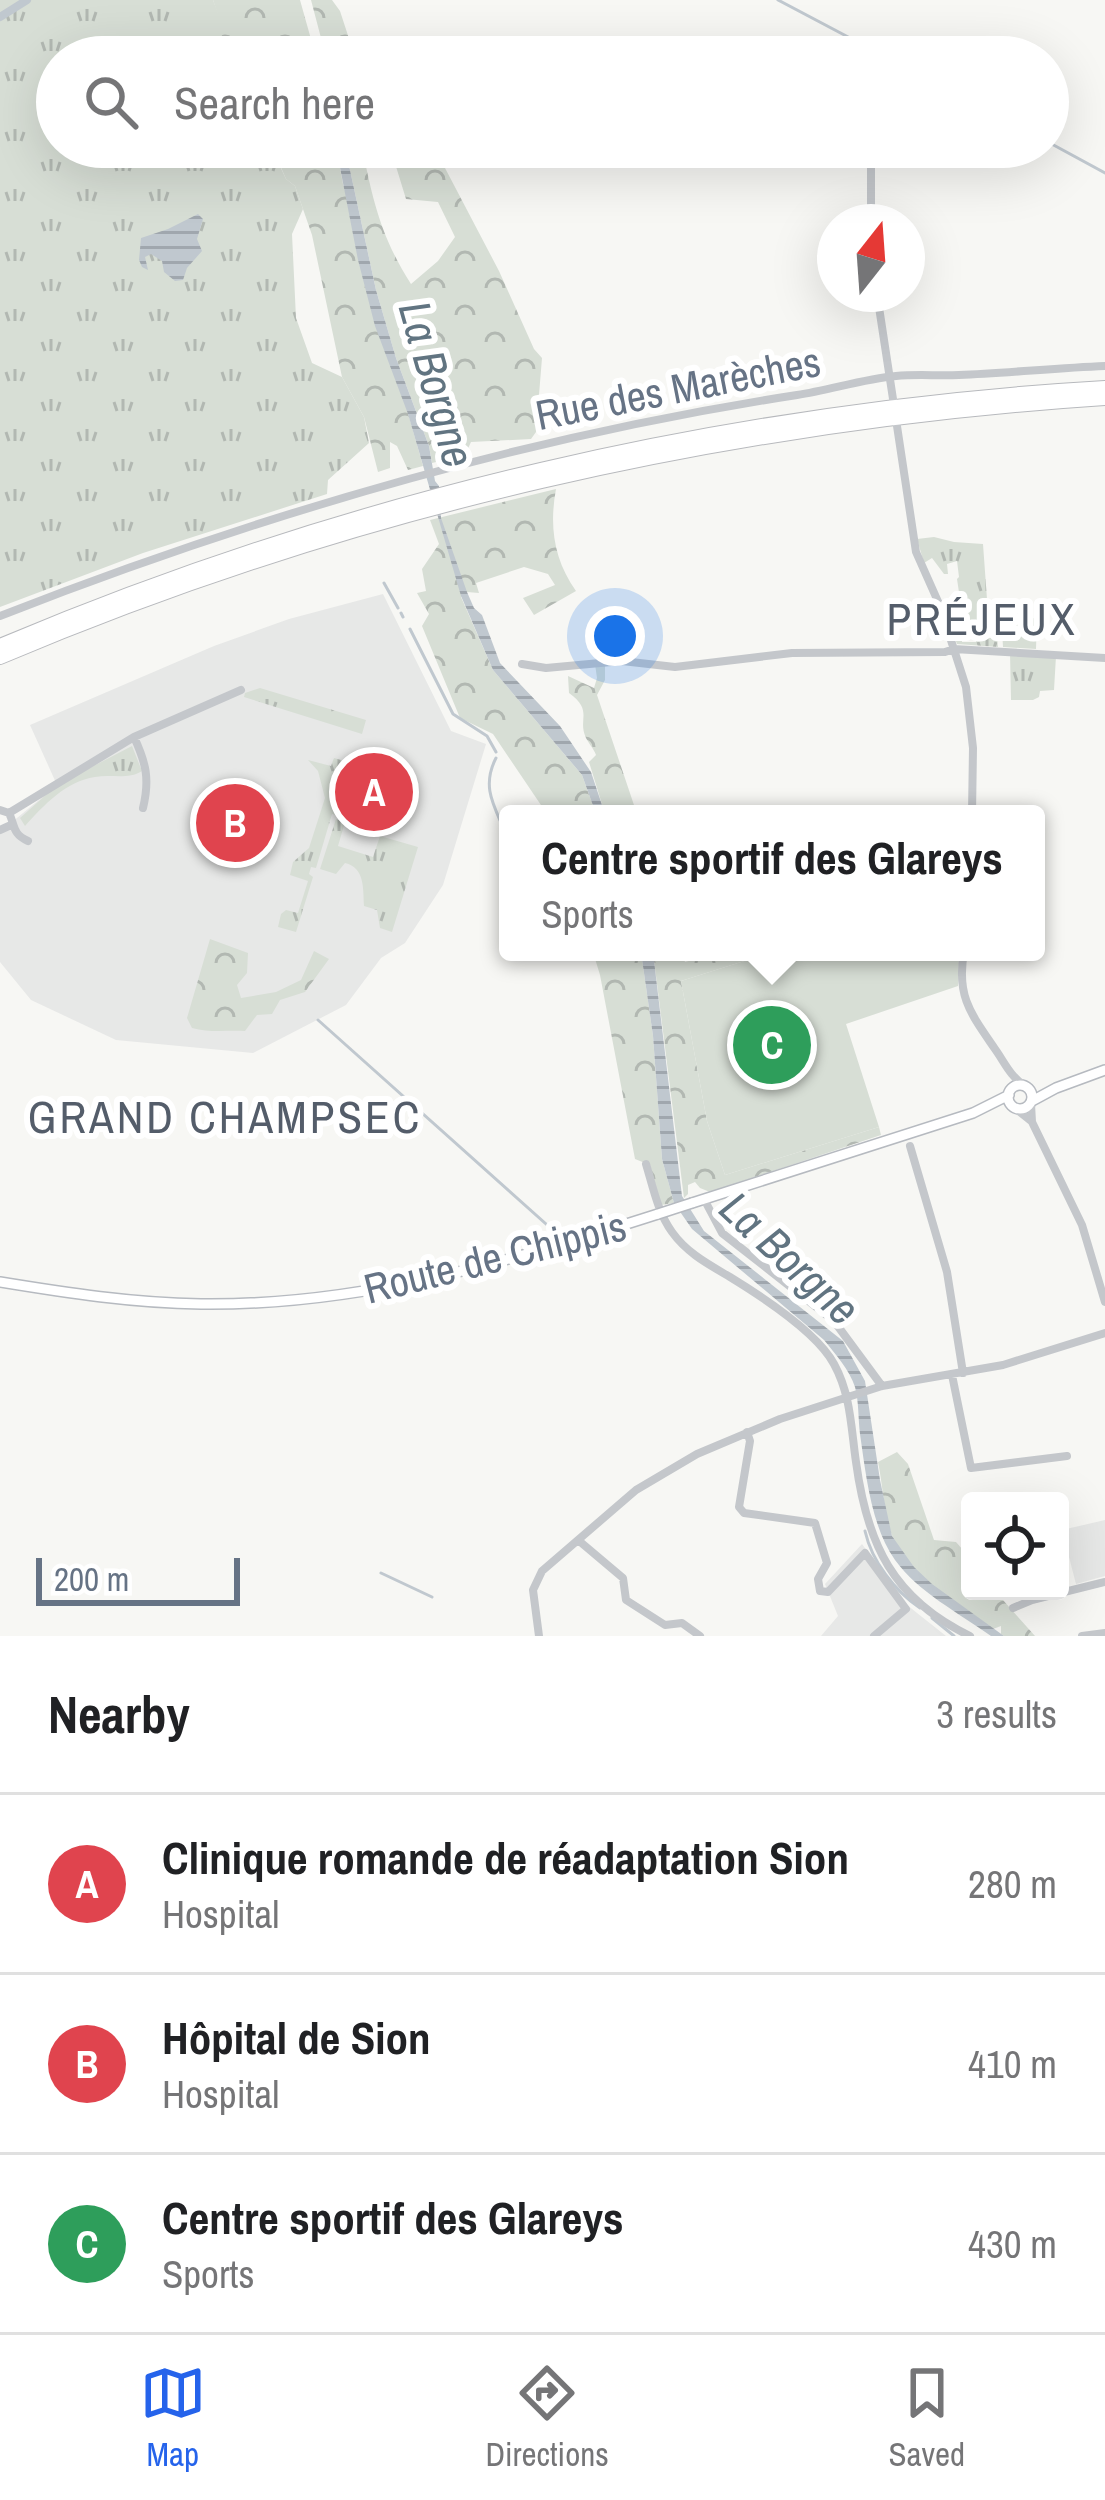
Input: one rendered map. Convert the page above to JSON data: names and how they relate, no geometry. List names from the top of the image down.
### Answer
{
  "streets": {
    "street": ["Rue des Marèches", "Route de Chippis"]
  },
  "districts": ["PRÉJEUX", "GRAND CHAMPSEC"],
  "water": ["La Borgne"],
  "scale_bar": "200 m",
  "north": "top",
  "page": {
    "search": "Search here",
    "pins": ["A", "B", "C"],
    "popup": ["Centre sportif des Glareys", "Sports"],
    "scale": "200 m",
    "heading": ["Nearby", "3 results"],
    "list": [
      {
        "mark": "A",
        "name": "Clinique romande de réadaptation Sion",
        "note": "Hospital",
        "value": "280 m"
      },
      {
        "mark": "B",
        "name": "Hôpital de Sion",
        "note": "Hospital",
        "value": "410 m"
      },
      {
        "mark": "C",
        "name": "Centre sportif des Glareys",
        "note": "Sports",
        "value": "430 m"
      }
    ],
    "nav": ["Map", "Directions", "Saved"]
  }
}
